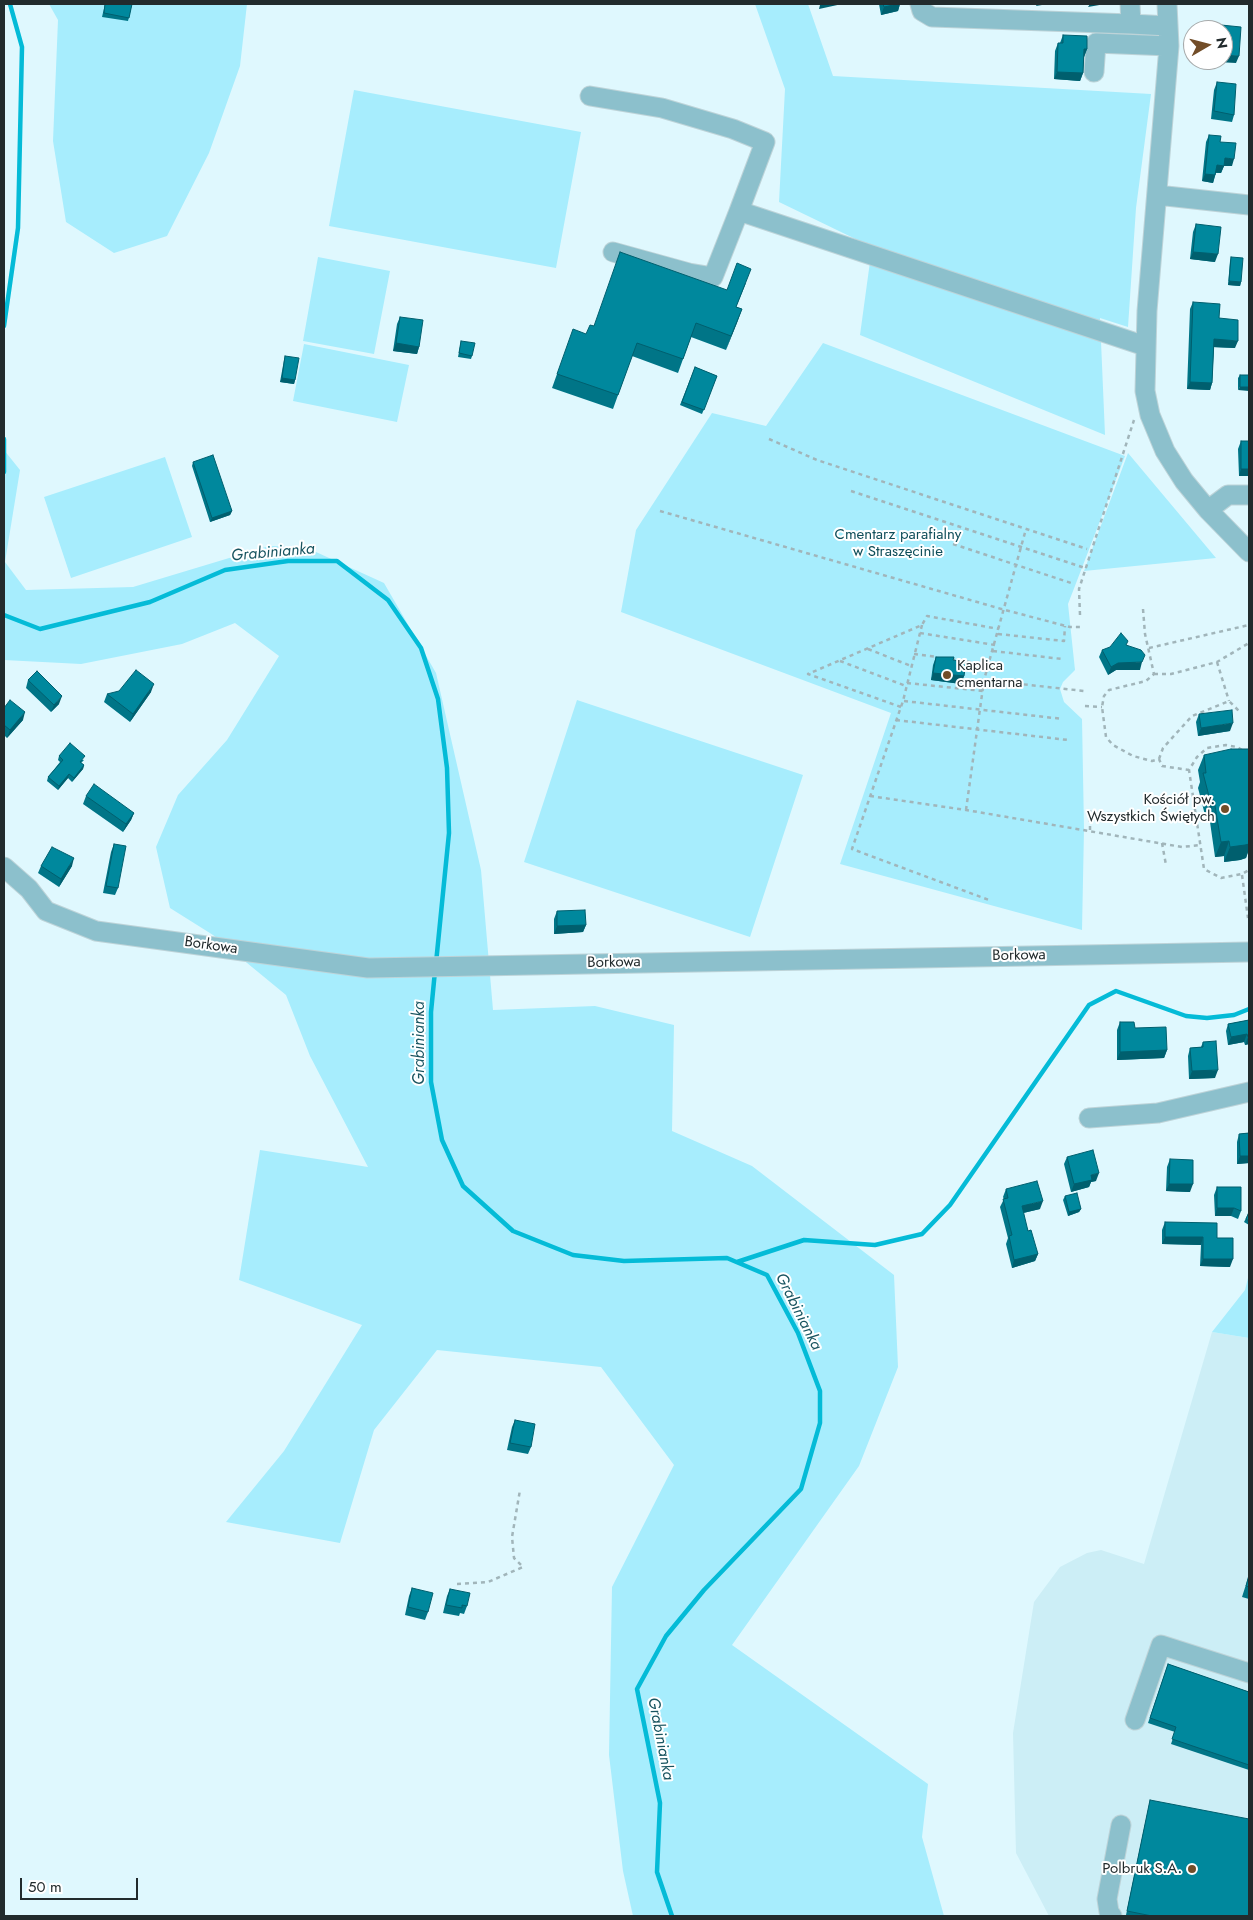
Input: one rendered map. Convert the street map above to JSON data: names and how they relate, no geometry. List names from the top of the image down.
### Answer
{
  "streets": {
    "street": ["Borkowa"]
  },
  "water": ["Grabinianka"],
  "parks": ["Cmentarz parafialny w Straszęcinie"],
  "places": ["Kaplica cmentarna", "Kościół pw. Wszystkich Świętych", "Polbruk S.A."],
  "scale_bar": "50 m",
  "north": "right"
}
